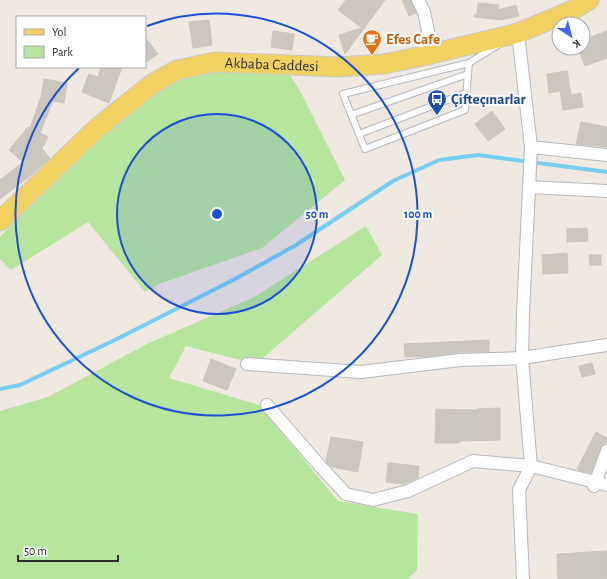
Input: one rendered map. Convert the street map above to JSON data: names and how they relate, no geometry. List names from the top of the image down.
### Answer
{
  "streets": {
    "main road": ["Akbaba Caddesi"]
  },
  "places": {
    "cafe": ["Efes Cafe"],
    "bus stop": ["Çifteçınarlar"]
  },
  "legend": ["Yol", "Park"],
  "scale_bar": "50 m",
  "north": "bottom right",
  "rings": ["50 m", "100 m"]
}
